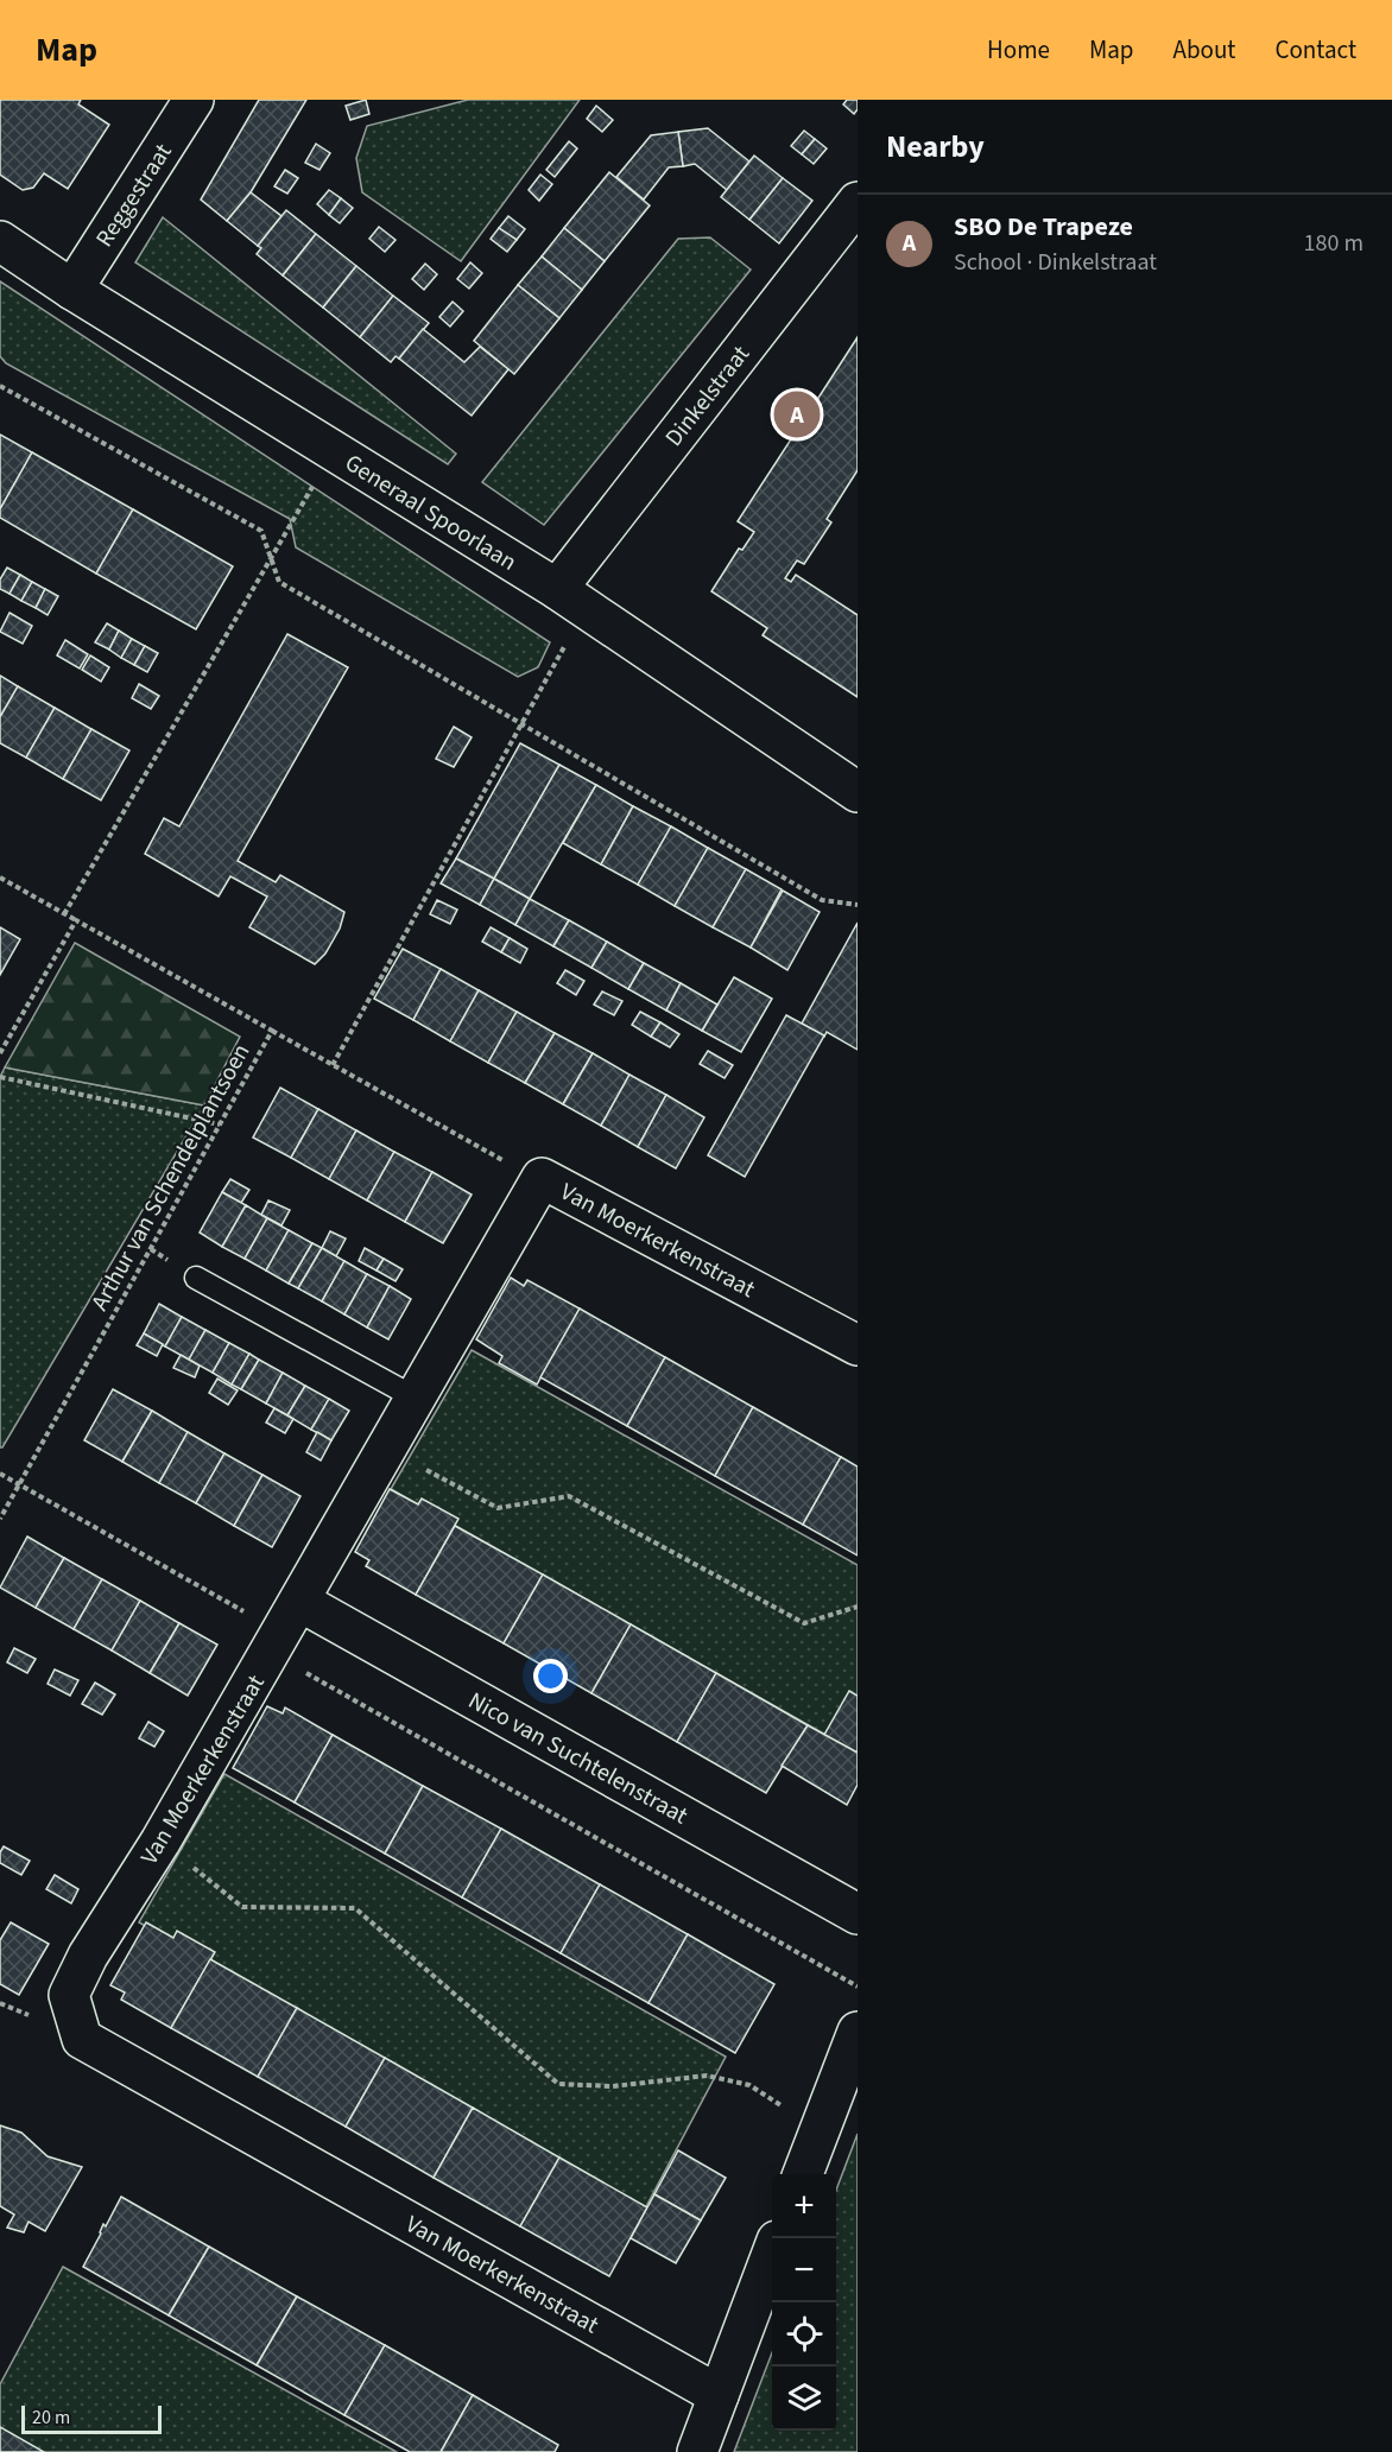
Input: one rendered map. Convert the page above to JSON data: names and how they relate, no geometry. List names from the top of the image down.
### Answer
{
  "streets": {
    "street": [
      "Reggestraat",
      "Dinkelstraat",
      "Generaal Spoorlaan",
      "Van Moerkerkenstraat",
      "Nico van Suchtelenstraat"
    ],
    "path": ["Arthur van Schendelplantsoen"]
  },
  "crossings": [
    ["Reggestraat", "Generaal Spoorlaan"],
    ["Dinkelstraat", "Generaal Spoorlaan"],
    ["Van Moerkerkenstraat", "Nico van Suchtelenstraat"]
  ],
  "scale_bar": "20 m",
  "page": {
    "header": "Map",
    "nav": [
      "Home",
      "Map",
      "About",
      "Contact"
    ],
    "heading": "Nearby",
    "list": [
      {
        "mark": "A",
        "name": "SBO De Trapeze",
        "note": "School · Dinkelstraat",
        "value": "180 m"
      }
    ],
    "pins": "A",
    "map_buttons": ["+", "−"],
    "scale": "20 m"
  }
}
